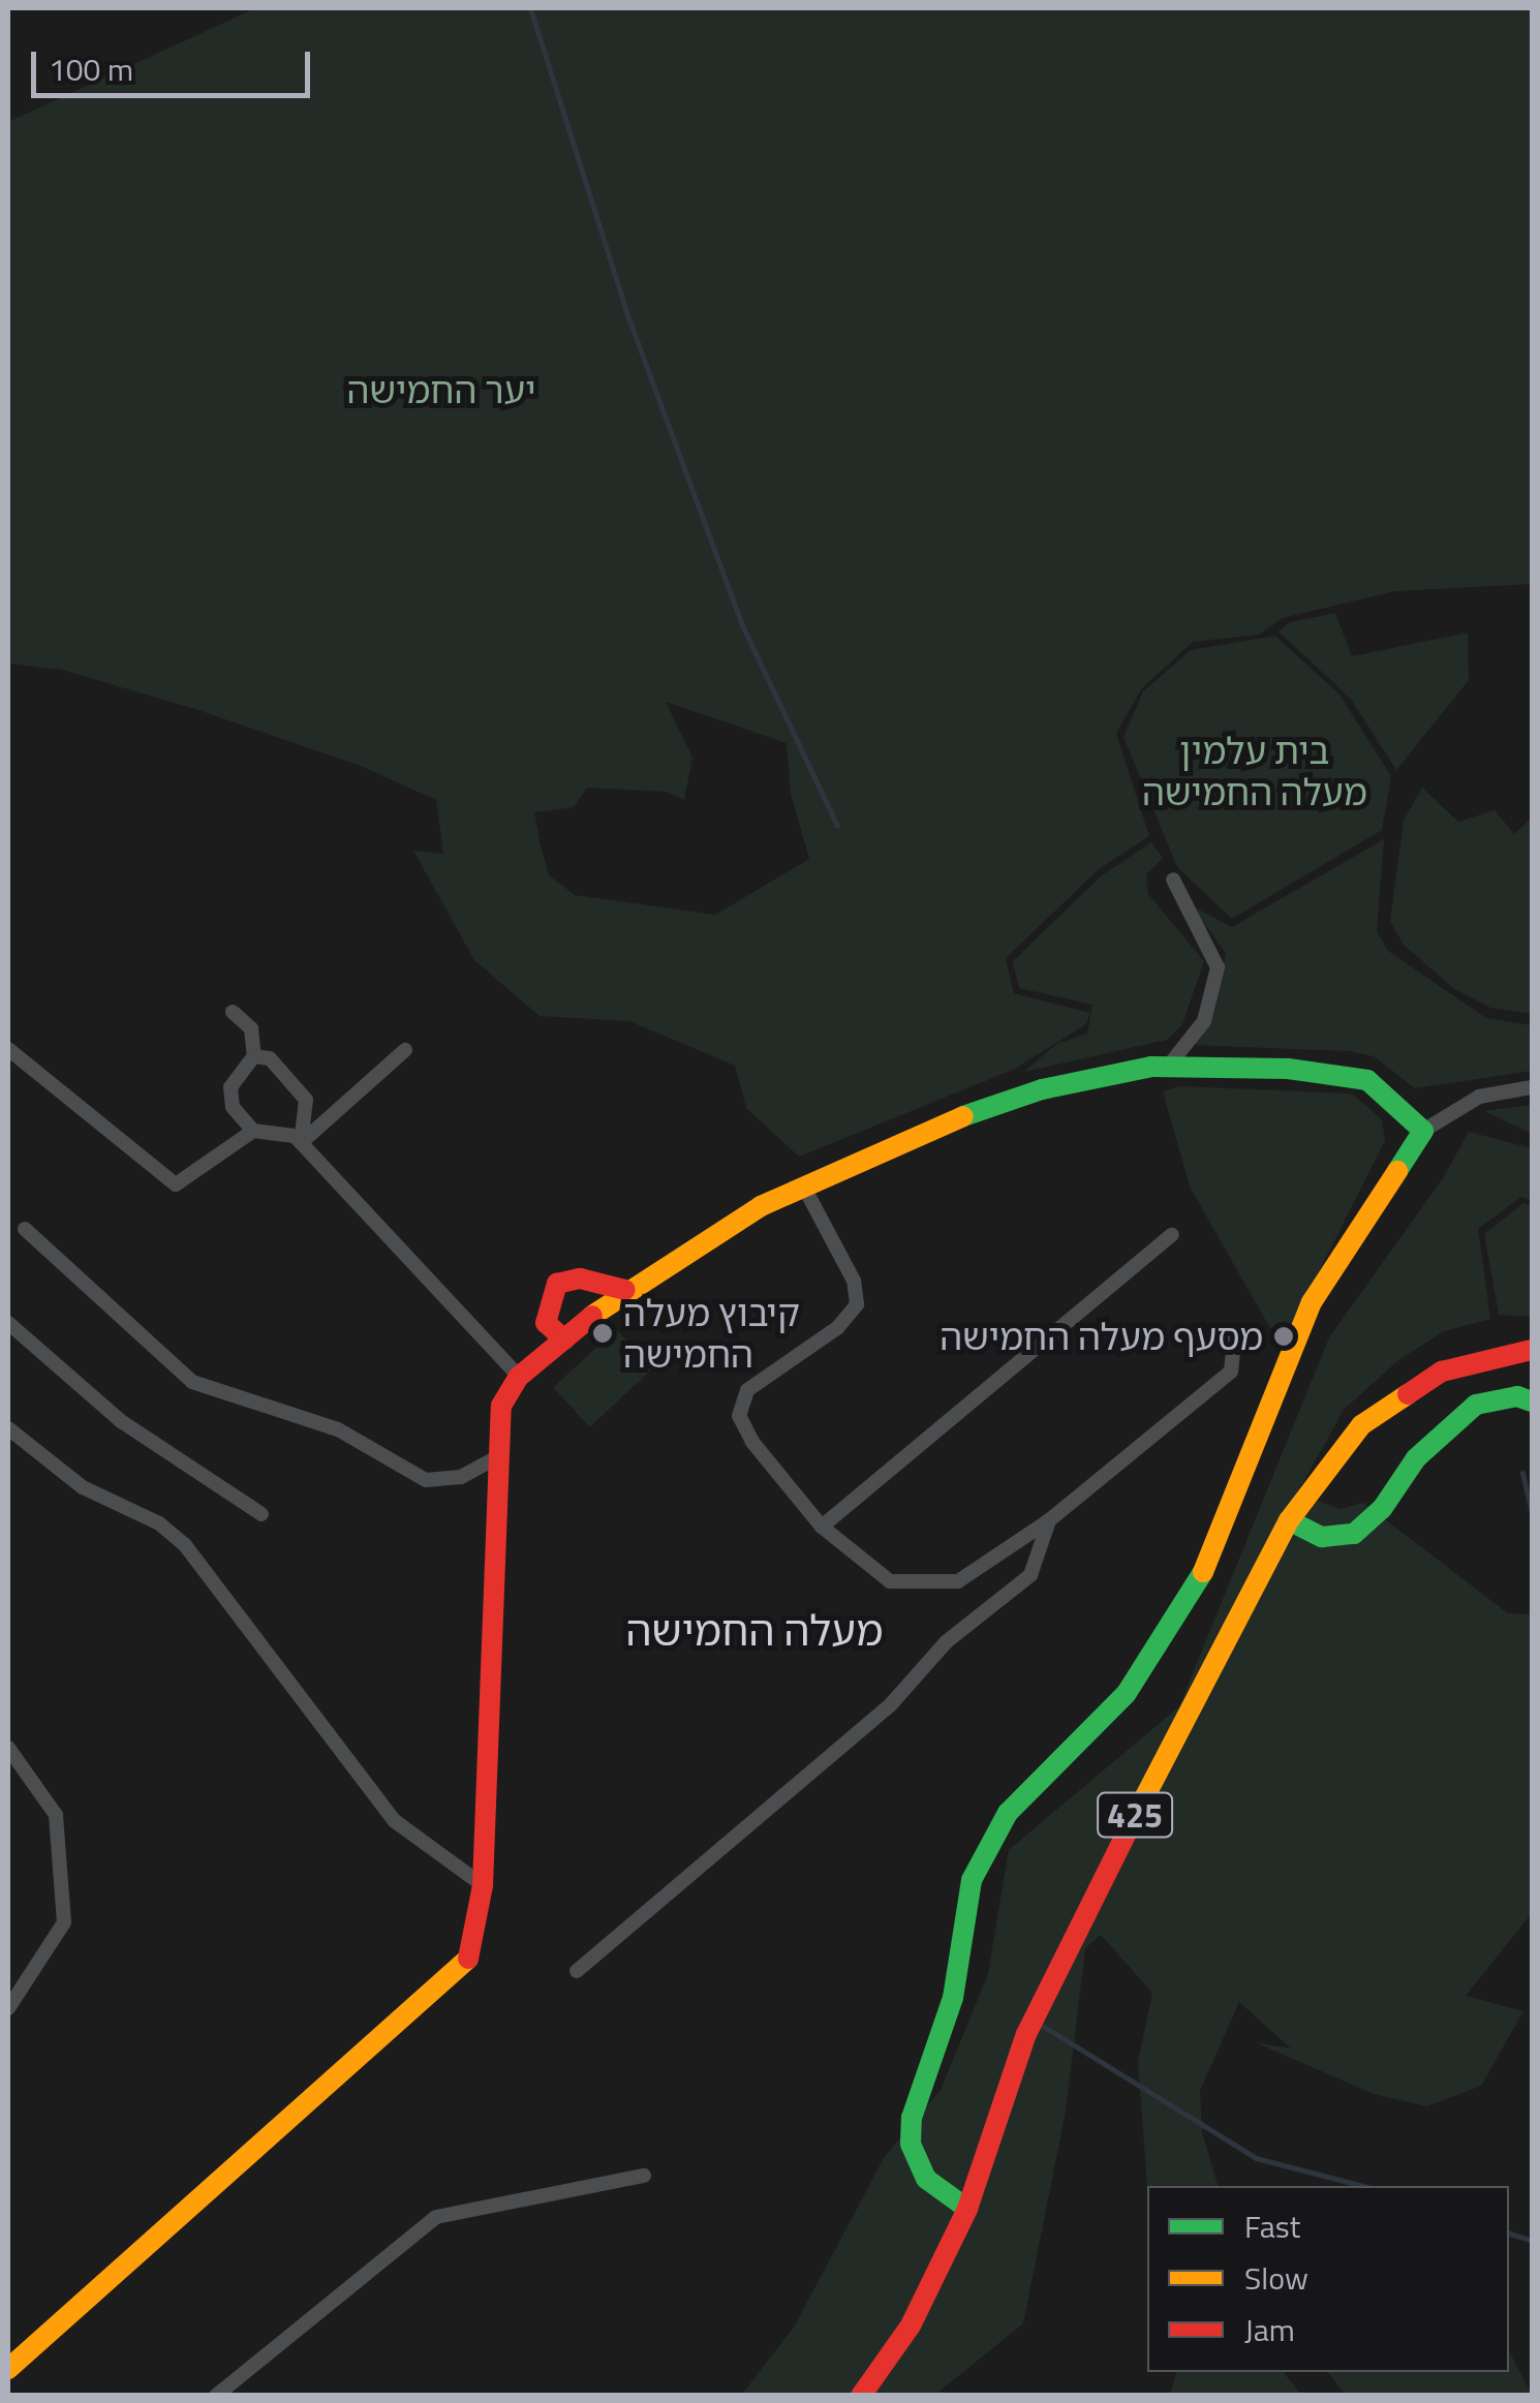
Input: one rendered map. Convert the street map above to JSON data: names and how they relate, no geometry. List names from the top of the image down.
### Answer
{
  "streets": {
    "street": ["425"]
  },
  "districts": ["מעלה החמישה"],
  "parks": ["יער החמישה", "בית עלמין מעלה החמישה"],
  "places": ["קיבוץ מעלה החמישה", "מסעף מעלה החמישה"],
  "legend": ["Fast", "Slow", "Jam"],
  "scale_bar": "100 m"
}
